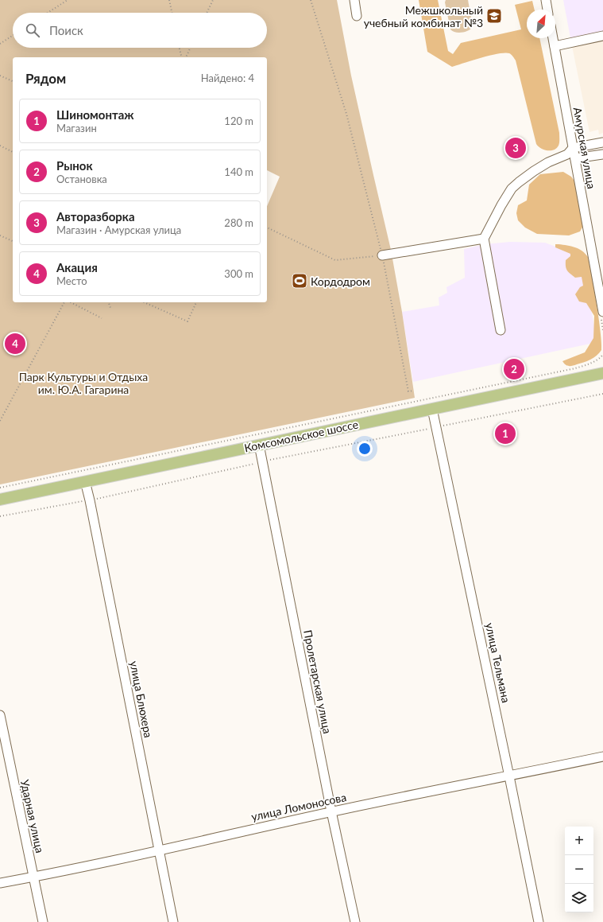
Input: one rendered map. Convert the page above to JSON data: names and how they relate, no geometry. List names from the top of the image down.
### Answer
{
  "streets": {
    "main road": ["Комсомольское шоссе"],
    "street": [
      "Амурская улица",
      "улица Тельмана",
      "Пролетарская улица",
      "улица Блюхера",
      "улица Ломоносова",
      "Ударная улица"
    ]
  },
  "crossings": [
    ["Комсомольское шоссе", "улица Тельмана"],
    ["Комсомольское шоссе", "Пролетарская улица"],
    ["Комсомольское шоссе", "улица Блюхера"],
    ["улица Тельмана", "улица Ломоносова"],
    ["Пролетарская улица", "улица Ломоносова"],
    ["улица Блюхера", "улица Ломоносова"],
    ["улица Ломоносова", "Ударная улица"]
  ],
  "parks": ["Парк Культуры и Отдыха им. Ю.А. Гагарина"],
  "places": {
    "school or university": ["Межшкольный учебный комбинат №3"],
    "sports": ["Кордодром"]
  },
  "north": "top right",
  "page": {
    "search": "Поиск",
    "heading": ["Рядом", "Найдено: 4"],
    "list": [
      {
        "mark": "1",
        "name": "Шиномонтаж",
        "note": "Магазин",
        "value": "120 m"
      },
      {
        "mark": "2",
        "name": "Рынок",
        "note": "Остановка",
        "value": "140 m"
      },
      {
        "mark": "3",
        "name": "Авторазборка",
        "note": "Магазин · Амурская улица",
        "value": "280 m"
      },
      {
        "mark": "4",
        "name": "Акация",
        "note": "Место",
        "value": "300 m"
      }
    ],
    "pins": [
      "3",
      "4",
      "2",
      "1"
    ],
    "map_buttons": ["+", "−"]
  }
}
